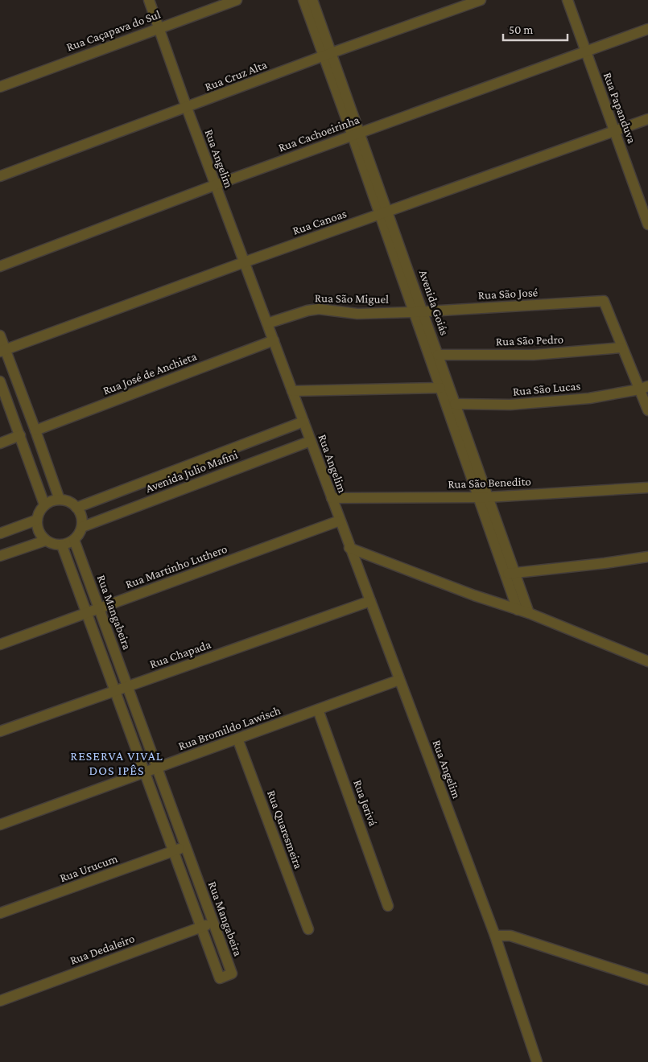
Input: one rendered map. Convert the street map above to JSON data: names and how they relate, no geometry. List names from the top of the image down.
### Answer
{
  "streets": {
    "street": [
      "Rua Caçapava do Sul",
      "Rua Cruz Alta",
      "Rua Papanduva",
      "Rua Cachoeirinha",
      "Rua Angelim",
      "Rua Canoas",
      "Rua São José",
      "Rua São Miguel",
      "Avenida Goiás",
      "Rua São Pedro",
      "Rua José de Anchieta",
      "Rua São Lucas",
      "Avenida Julio Mafini",
      "Rua São Benedito",
      "Rua Martinho Luthero",
      "Rua Mangabeira",
      "Rua Chapada",
      "Rua Bromildo Lawisch",
      "Rua Jerivá",
      "Rua Quaresmeira",
      "Rua Urucum",
      "Rua Dedaleiro"
    ]
  },
  "crossings": [
    ["Rua Caçapava do Sul", "Rua Angelim"],
    ["Rua Cruz Alta", "Rua Angelim"],
    ["Rua Cruz Alta", "Avenida Goiás"],
    ["Rua Papanduva", "Rua Cachoeirinha"],
    ["Rua Papanduva", "Rua Canoas"],
    ["Rua Cachoeirinha", "Rua Angelim"],
    ["Rua Cachoeirinha", "Avenida Goiás"],
    ["Rua Angelim", "Rua Canoas"],
    ["Rua Angelim", "Rua São Miguel"],
    ["Rua Angelim", "Rua José de Anchieta"],
    ["Rua Angelim", "Avenida Julio Mafini"],
    ["Rua Angelim", "Rua São Benedito"],
    ["Rua Angelim", "Rua Martinho Luthero"],
    ["Rua Angelim", "Rua Chapada"],
    ["Rua Angelim", "Rua Bromildo Lawisch"],
    ["Rua Canoas", "Avenida Goiás"],
    ["Rua São José", "Rua São Miguel"],
    ["Rua São José", "Avenida Goiás"],
    ["Rua São José", "Rua São Pedro"],
    ["Rua São Miguel", "Avenida Goiás"],
    ["Avenida Goiás", "Rua São Pedro"],
    ["Avenida Goiás", "Rua São Lucas"],
    ["Avenida Goiás", "Rua São Benedito"],
    ["Avenida Julio Mafini", "Rua Mangabeira"],
    ["Rua Martinho Luthero", "Rua Mangabeira"],
    ["Rua Mangabeira", "Rua Chapada"],
    ["Rua Mangabeira", "Rua Bromildo Lawisch"],
    ["Rua Mangabeira", "Rua Urucum"],
    ["Rua Mangabeira", "Rua Dedaleiro"],
    ["Rua Bromildo Lawisch", "Rua Jerivá"],
    ["Rua Bromildo Lawisch", "Rua Quaresmeira"]
  ],
  "districts": ["RESERVA VIVAL DOS IPÊS"],
  "scale_bar": "50 m"
}
